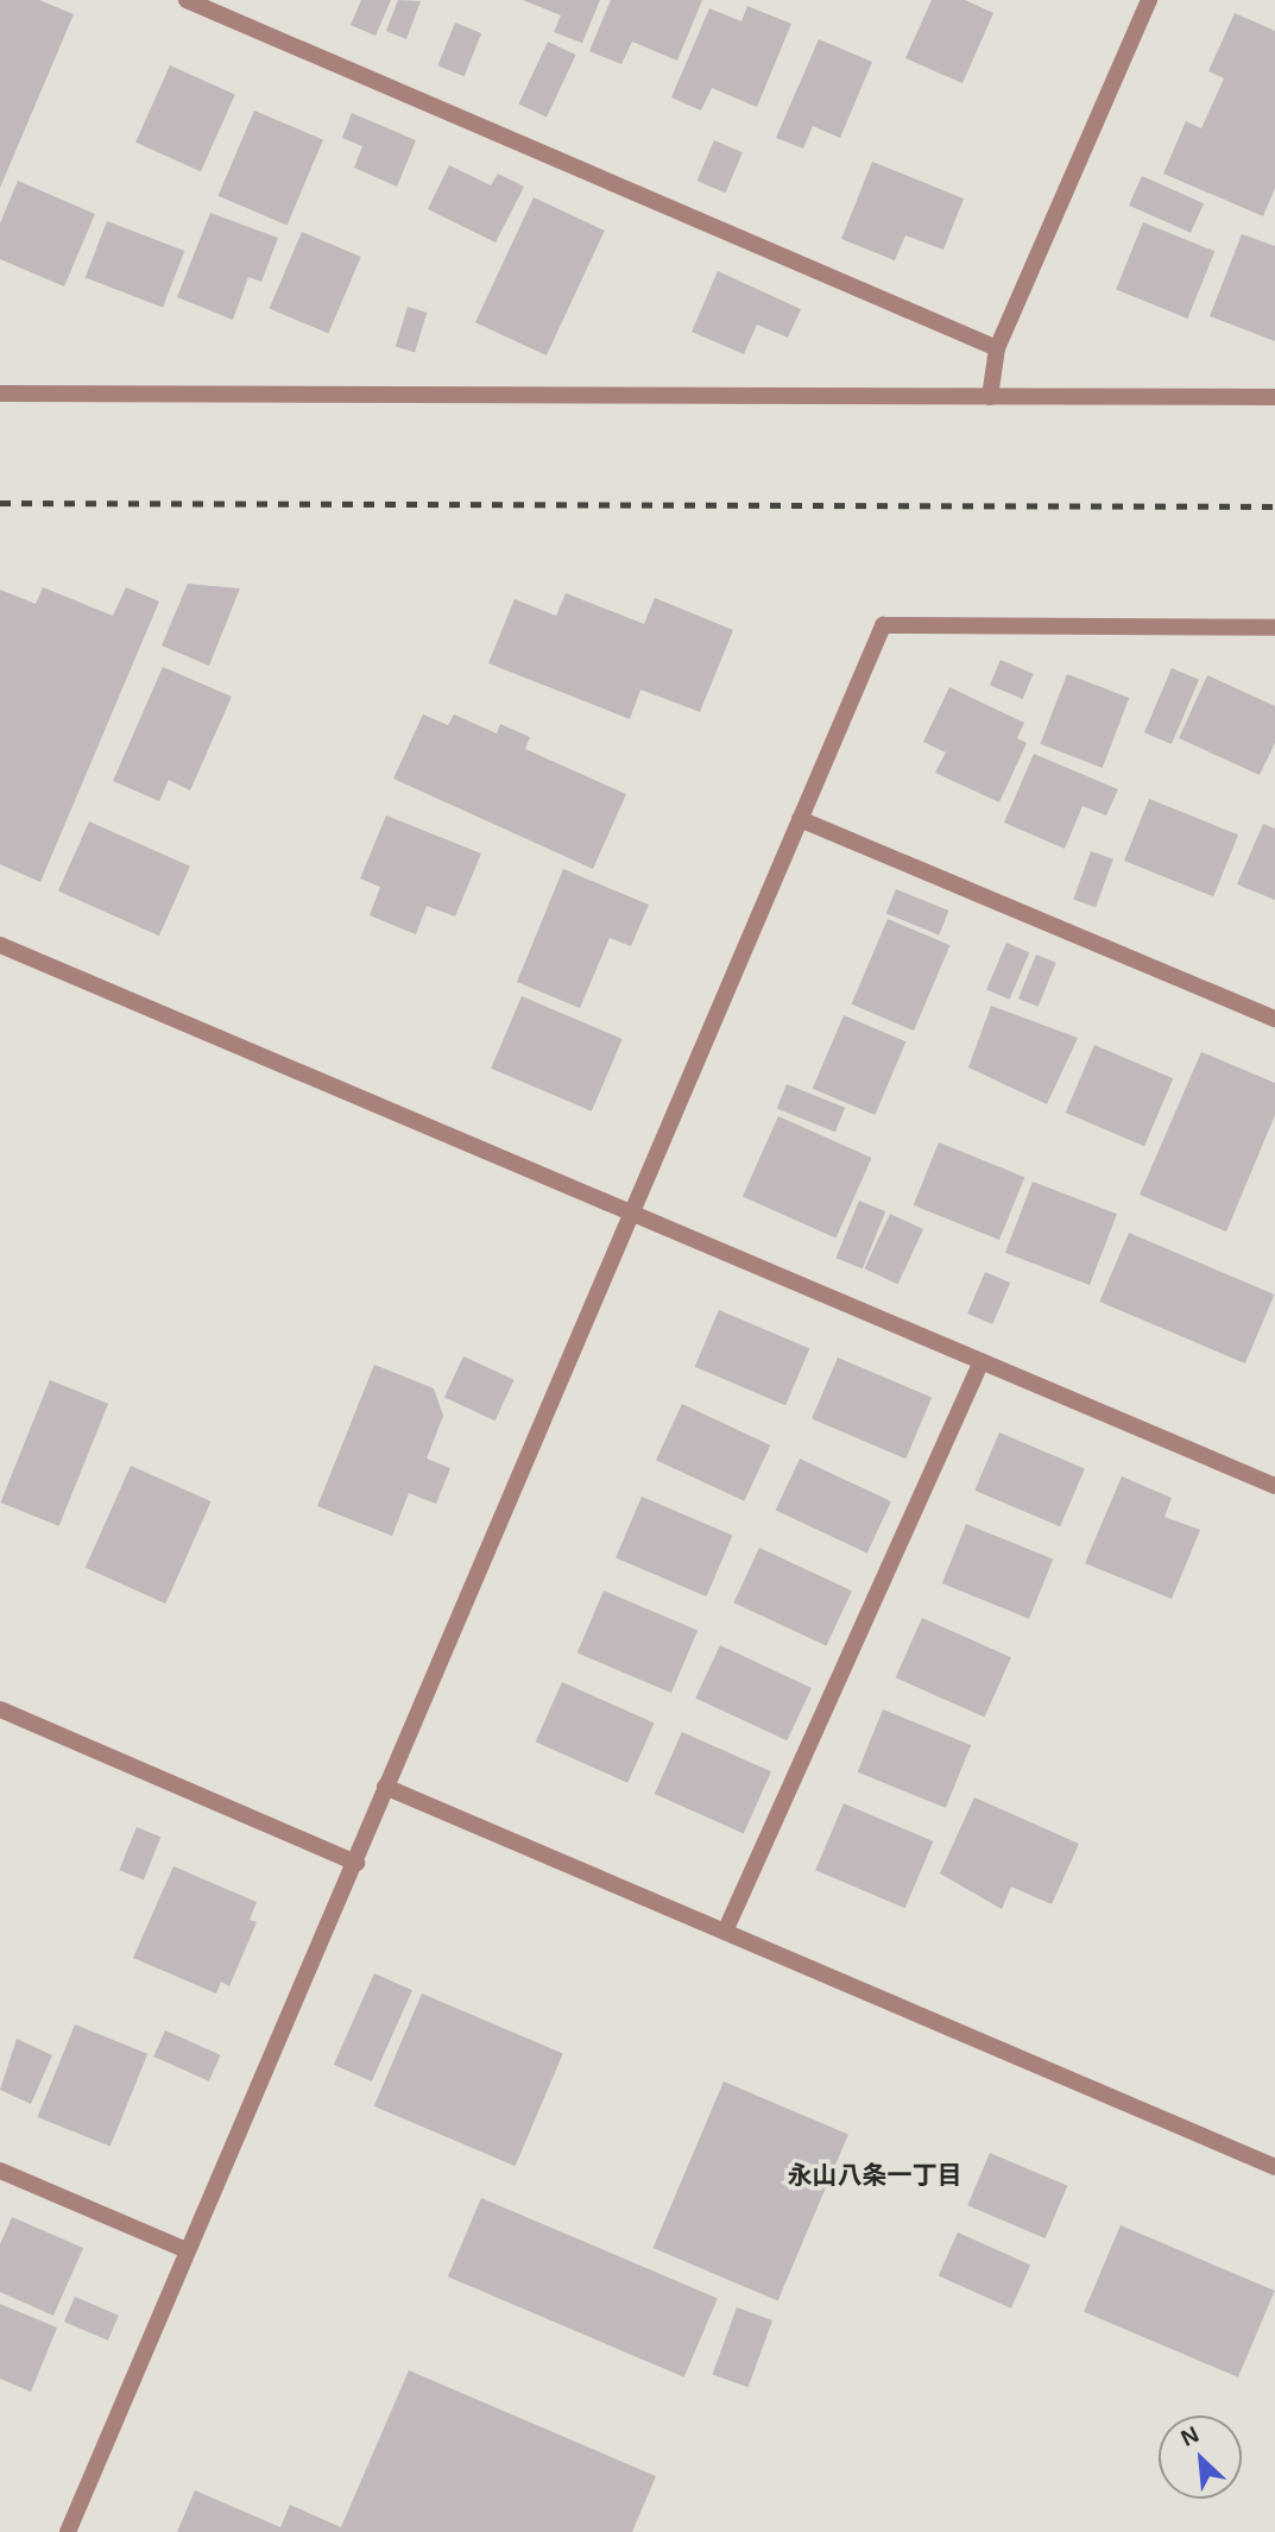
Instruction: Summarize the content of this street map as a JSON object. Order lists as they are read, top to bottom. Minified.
{"districts":["永山八条一丁目"],"north":"top left"}
